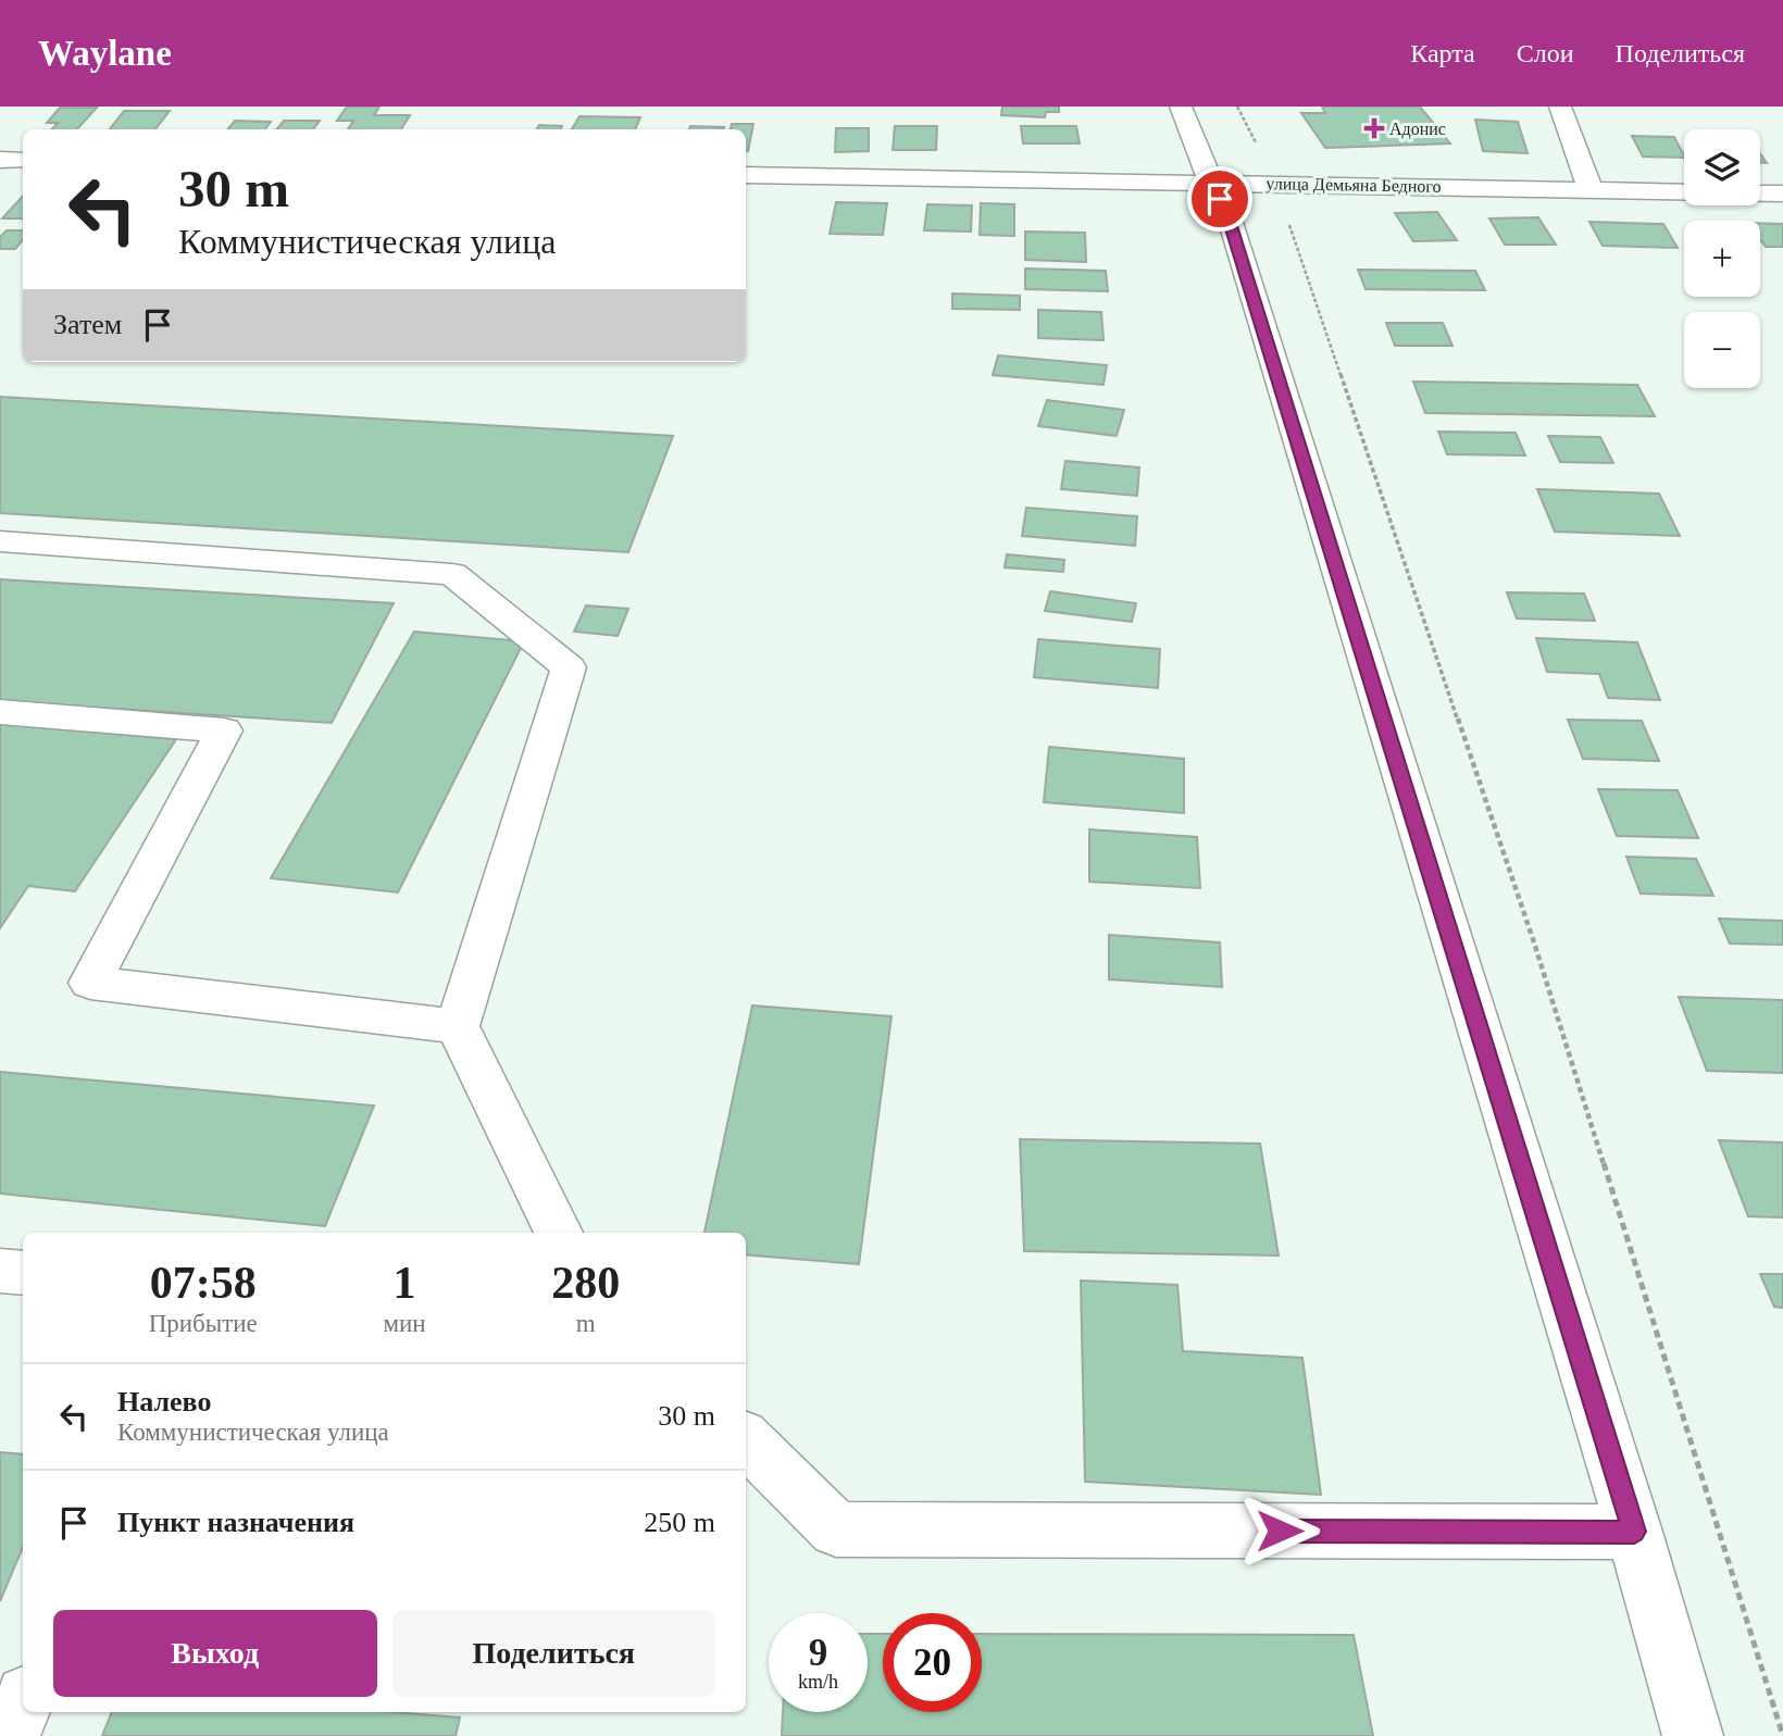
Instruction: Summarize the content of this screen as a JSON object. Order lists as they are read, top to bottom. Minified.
{"streets":{"street":["улица Демьяна Бедного"]},"places":{"health":["Адонис"]},"page":{"header":"Waylane","nav":["Карта","Слои","Поделиться"],"map_buttons":["+","−"],"turn":["30 m","Коммунистическая улица"],"then":"Затем","eta":["07:58","Прибытие","1","мин","280","m"],"list":[{"name":"Налево","note":"Коммунистическая улица","value":"30 m"},{"name":"Пункт назначения","value":"250 m"}],"buttons":["Выход","Поделиться"],"speed":"9 km/h","limit":"20"}}
